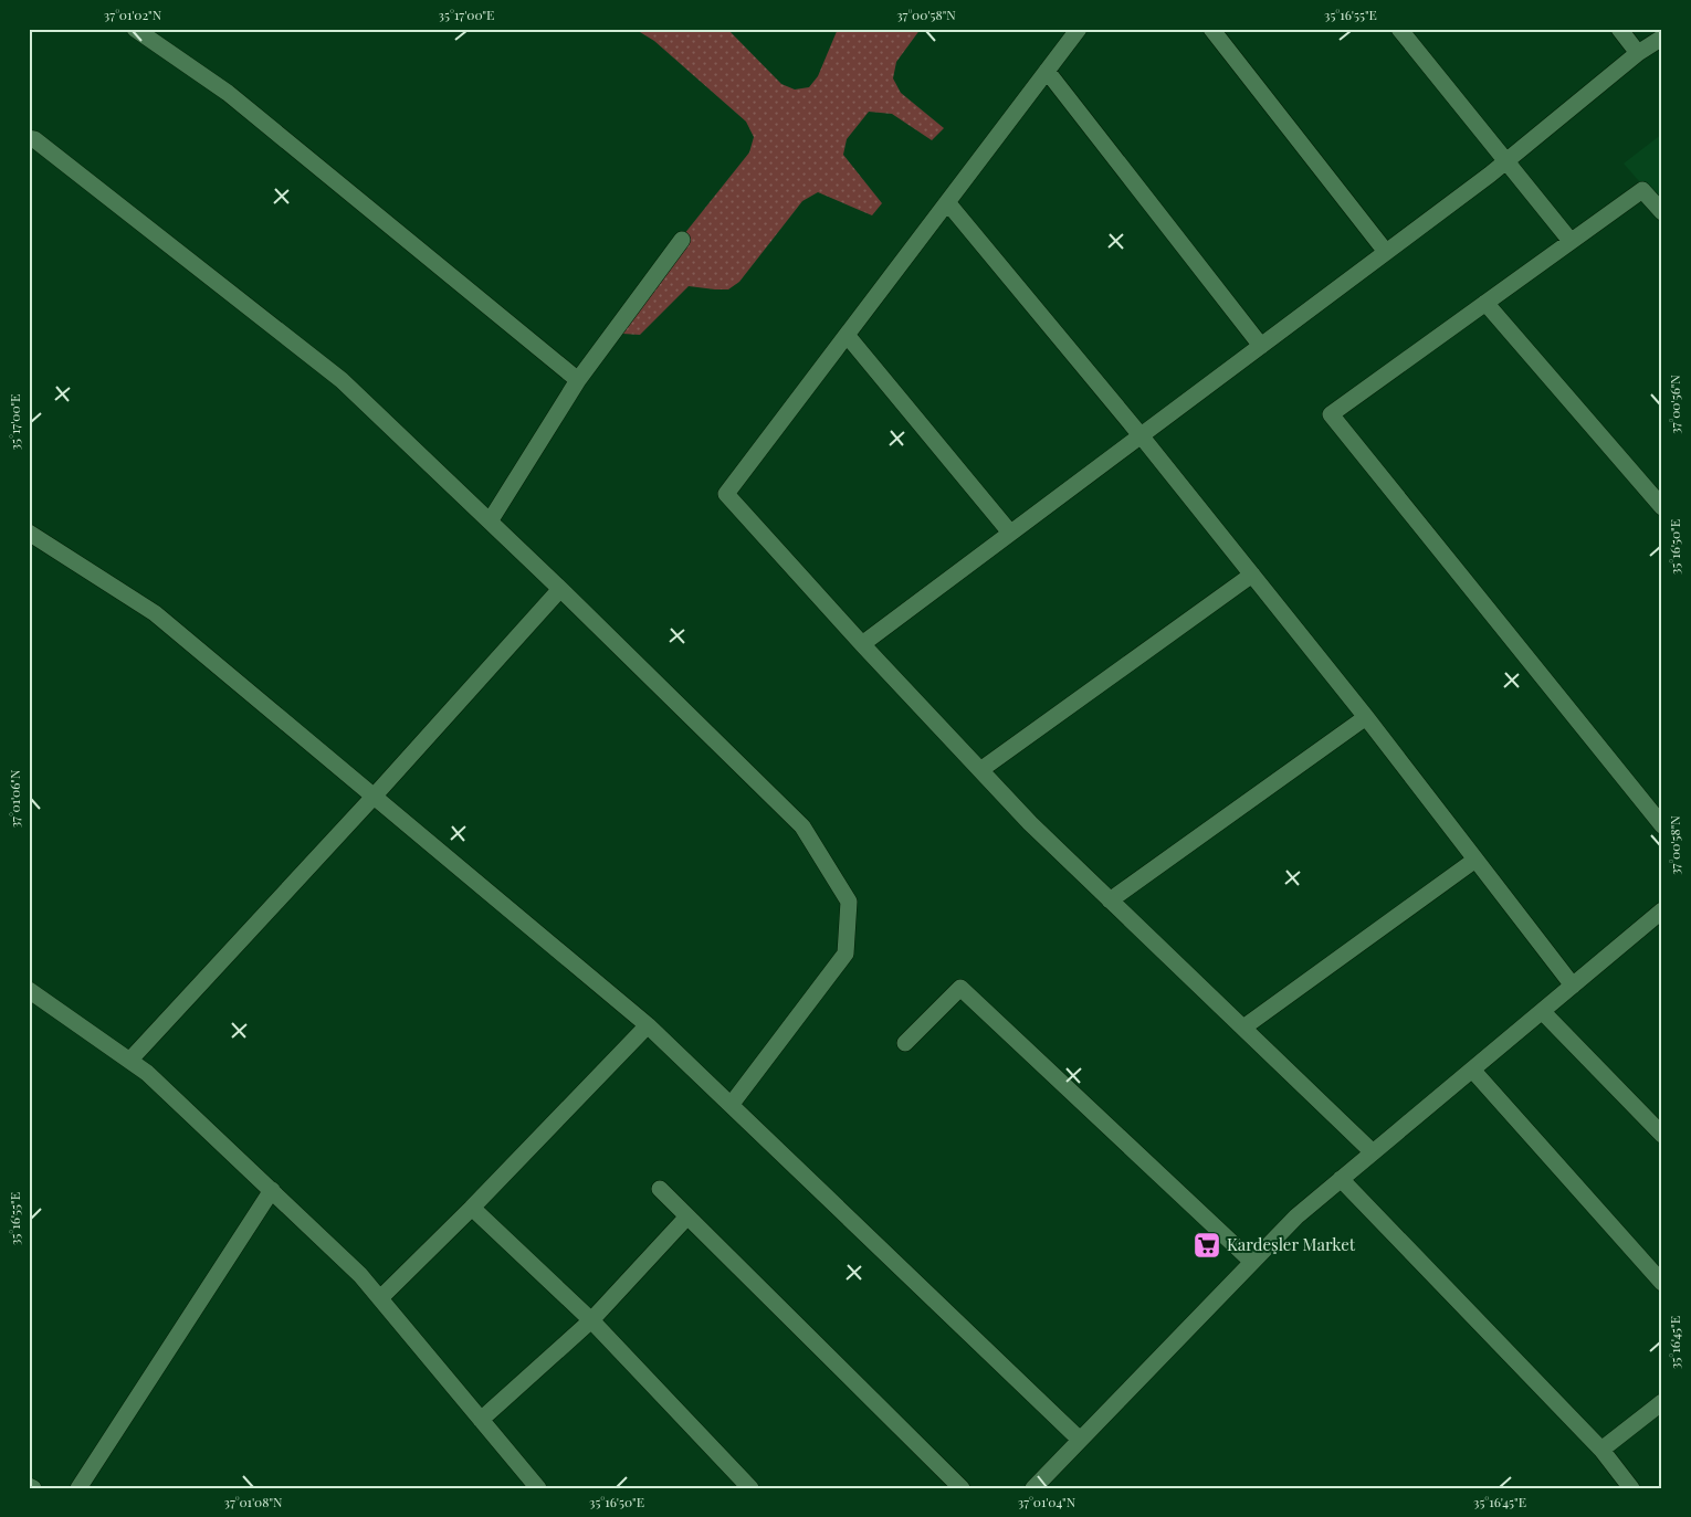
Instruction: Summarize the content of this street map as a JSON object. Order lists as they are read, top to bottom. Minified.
{"places":{"supermarket":["Kardeşler Market"]},"coordinates":["37°01'02\"N","35°17'00\"E","37°00'58\"N","35°16'55\"E","37°00'56\"N","35°16'50\"E","37°01'06\"N","35°16'45\"E","37°01'08\"N","37°01'04\"N"]}
